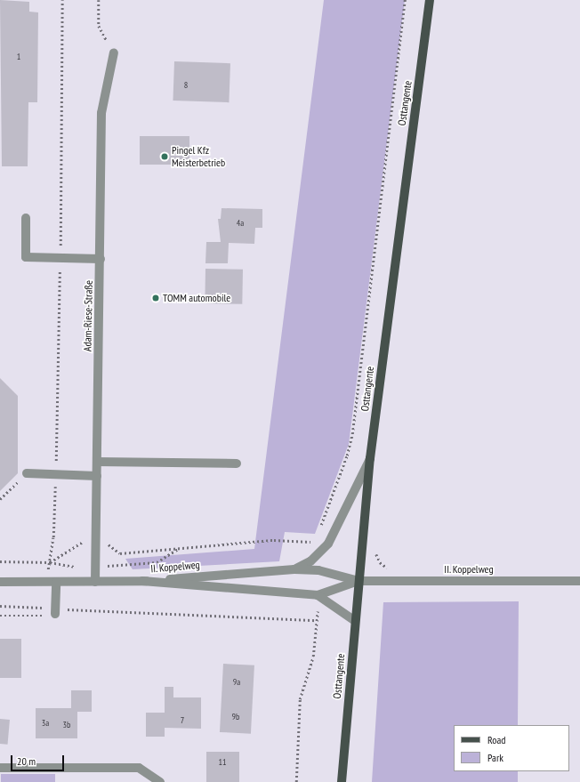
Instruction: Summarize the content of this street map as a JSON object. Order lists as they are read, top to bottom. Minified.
{"streets":{"main road":["Osttangente"],"street":["Adam-Riese-Straße","II. Koppelweg"]},"crossings":[["Osttangente","II. Koppelweg"],["Adam-Riese-Straße","II. Koppelweg"]],"places":["Pingel Kfz Meisterbetrieb","TOMM automobile"],"house_numbers":["1","8","4a","9a","9b","7","3a","3b","11"],"legend":["Road","Park"],"scale_bar":"20 m"}
